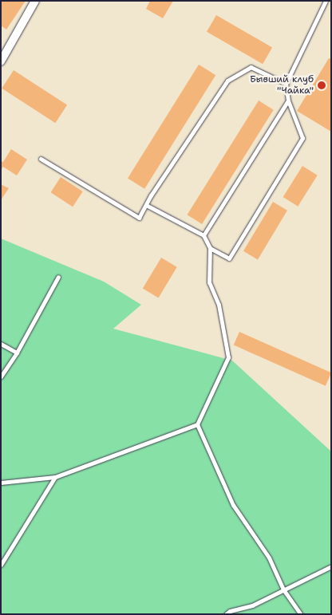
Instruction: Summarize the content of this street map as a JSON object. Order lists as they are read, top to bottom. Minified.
{"places":["Бывший клуб \"Чайка\""]}
